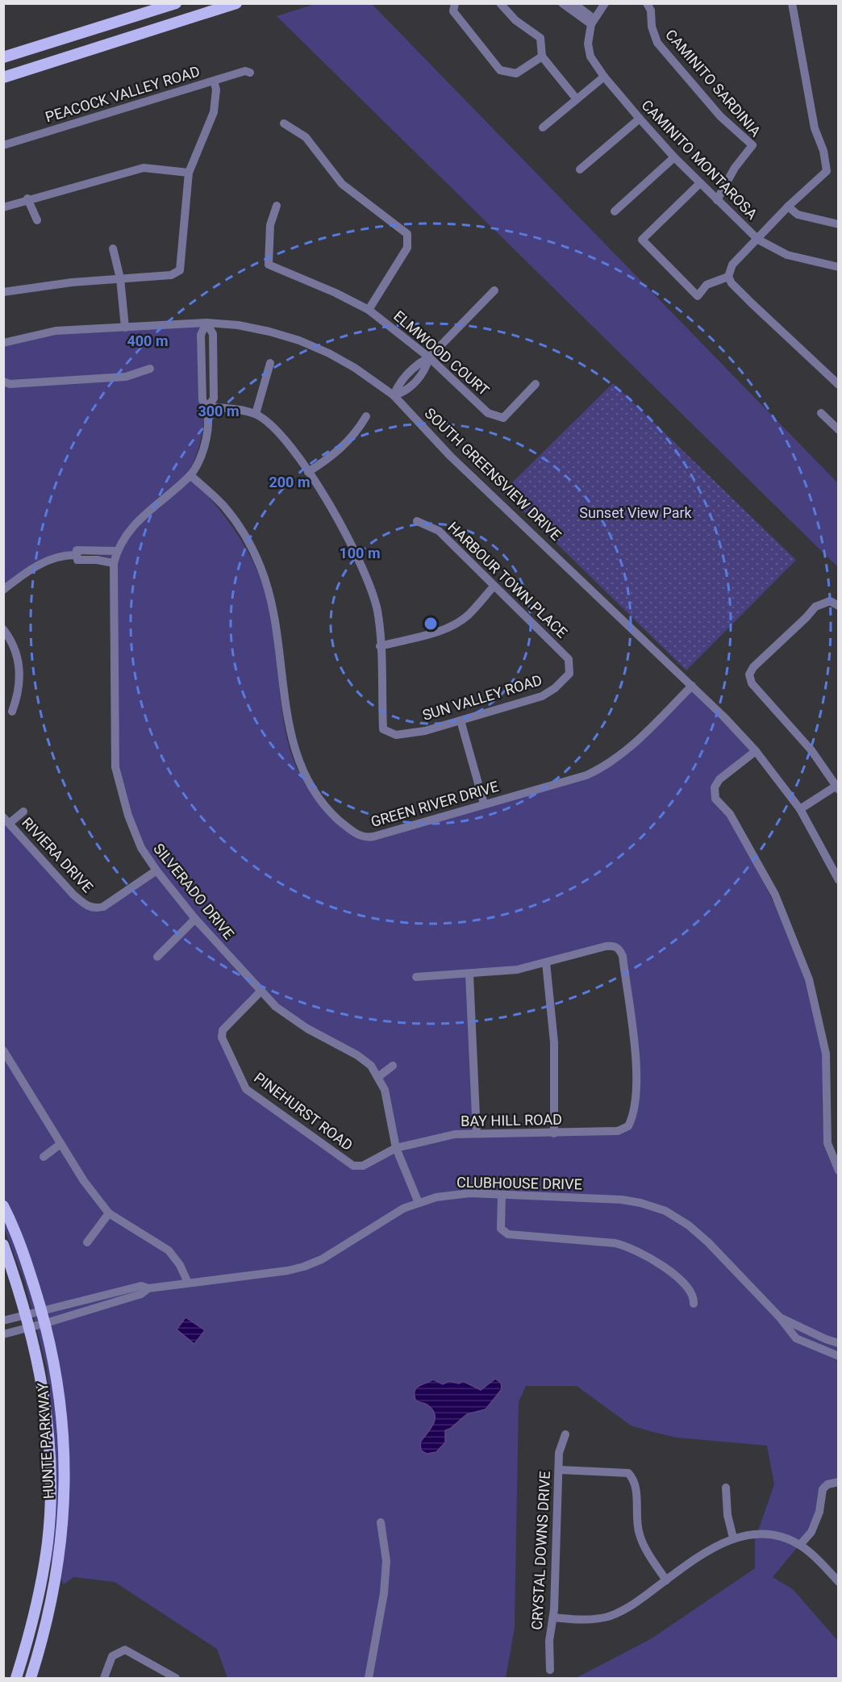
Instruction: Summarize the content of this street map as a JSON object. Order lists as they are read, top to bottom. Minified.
{"streets":{"main road":["HUNTE PARKWAY"],"street":["CAMINITO SARDINIA","PEACOCK VALLEY ROAD","CAMINITO MONTAROSA","ELMWOOD COURT","SOUTH GREENSVIEW DRIVE","HARBOUR TOWN PLACE","SUN VALLEY ROAD","GREEN RIVER DRIVE","RIVIERA DRIVE","SILVERADO DRIVE","PINEHURST ROAD","BAY HILL ROAD","CLUBHOUSE DRIVE","CRYSTAL DOWNS DRIVE"]},"crossings":[["CAMINITO SARDINIA","CAMINITO MONTAROSA"],["SOUTH GREENSVIEW DRIVE","GREEN RIVER DRIVE"],["SOUTH GREENSVIEW DRIVE","SILVERADO DRIVE"],["HARBOUR TOWN PLACE","SUN VALLEY ROAD"],["GREEN RIVER DRIVE","SILVERADO DRIVE"],["RIVIERA DRIVE","SILVERADO DRIVE"],["SILVERADO DRIVE","PINEHURST ROAD"],["SILVERADO DRIVE","BAY HILL ROAD"],["SILVERADO DRIVE","CLUBHOUSE DRIVE"],["PINEHURST ROAD","BAY HILL ROAD"],["CLUBHOUSE DRIVE","HUNTE PARKWAY"]],"parks":["Sunset View Park"],"rings":["400 m","300 m","200 m","100 m"]}
